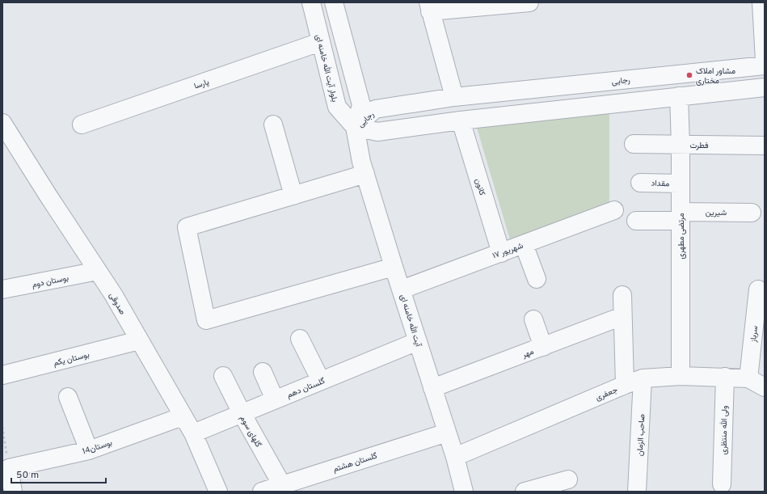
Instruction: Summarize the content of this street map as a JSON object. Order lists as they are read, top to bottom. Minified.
{"streets":{"street":["بلوار آیت الله خامنه ای","رجایی","پارسا","فطرت","مقداد","کانون","شیرین","مرتضی مطهری","۱۷ شهریور","بوستان دوم","صدوقی","آیت الله خامنه ای","سرباز","مهر","بوستان یکم","گلستان دهم","جعفری","ولی الله منتظری","گلهای سوم","صاحب الزمان","بوستان14","گلستان هشتم"]},"crossings":[["بلوار آیت الله خامنه ای","رجایی"],["بلوار آیت الله خامنه ای","پارسا"],["بلوار آیت الله خامنه ای","آیت الله خامنه ای"],["رجایی","کانون"],["رجایی","مرتضی مطهری"],["فطرت","مرتضی مطهری"],["مقداد","مرتضی مطهری"],["کانون","۱۷ شهریور"],["شیرین","مرتضی مطهری"],["مرتضی مطهری","جعفری"],["۱۷ شهریور","آیت الله خامنه ای"],["بوستان دوم","صدوقی"],["صدوقی","بوستان یکم"],["صدوقی","گلستان دهم"],["صدوقی","بوستان14"],["آیت الله خامنه ای","مهر"],["آیت الله خامنه ای","گلستان دهم"],["آیت الله خامنه ای","جعفری"],["آیت الله خامنه ای","گلستان هشتم"],["سرباز","جعفری"],["گلستان دهم","گلهای سوم"],["جعفری","ولی الله منتظری"],["جعفری","صاحب الزمان"],["گلهای سوم","گلستان هشتم"]],"places":["مشاور املاک مختاری"],"scale_bar":"50 m"}
